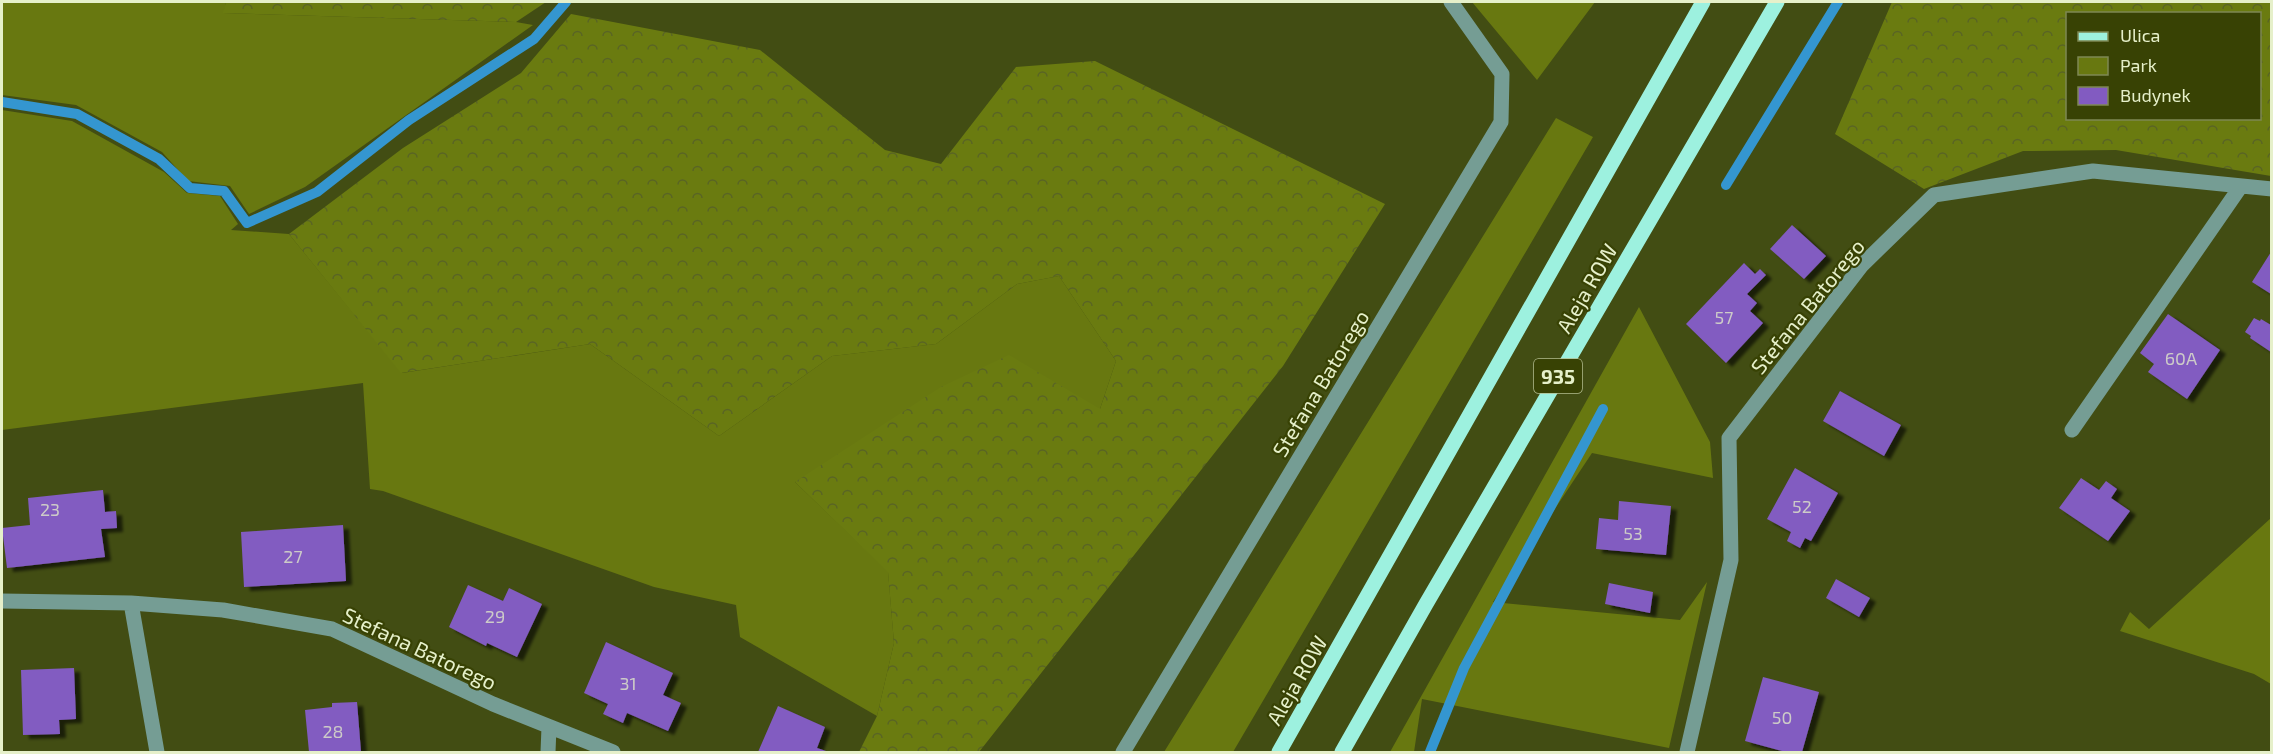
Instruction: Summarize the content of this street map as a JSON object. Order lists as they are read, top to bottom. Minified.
{"streets":{"main road":["Aleja ROW","935"],"street":["Stefana Batorego"]},"house_numbers":["57","60A","52","23","53","27","29","31","50","28"],"legend":["Ulica","Park","Budynek"]}
